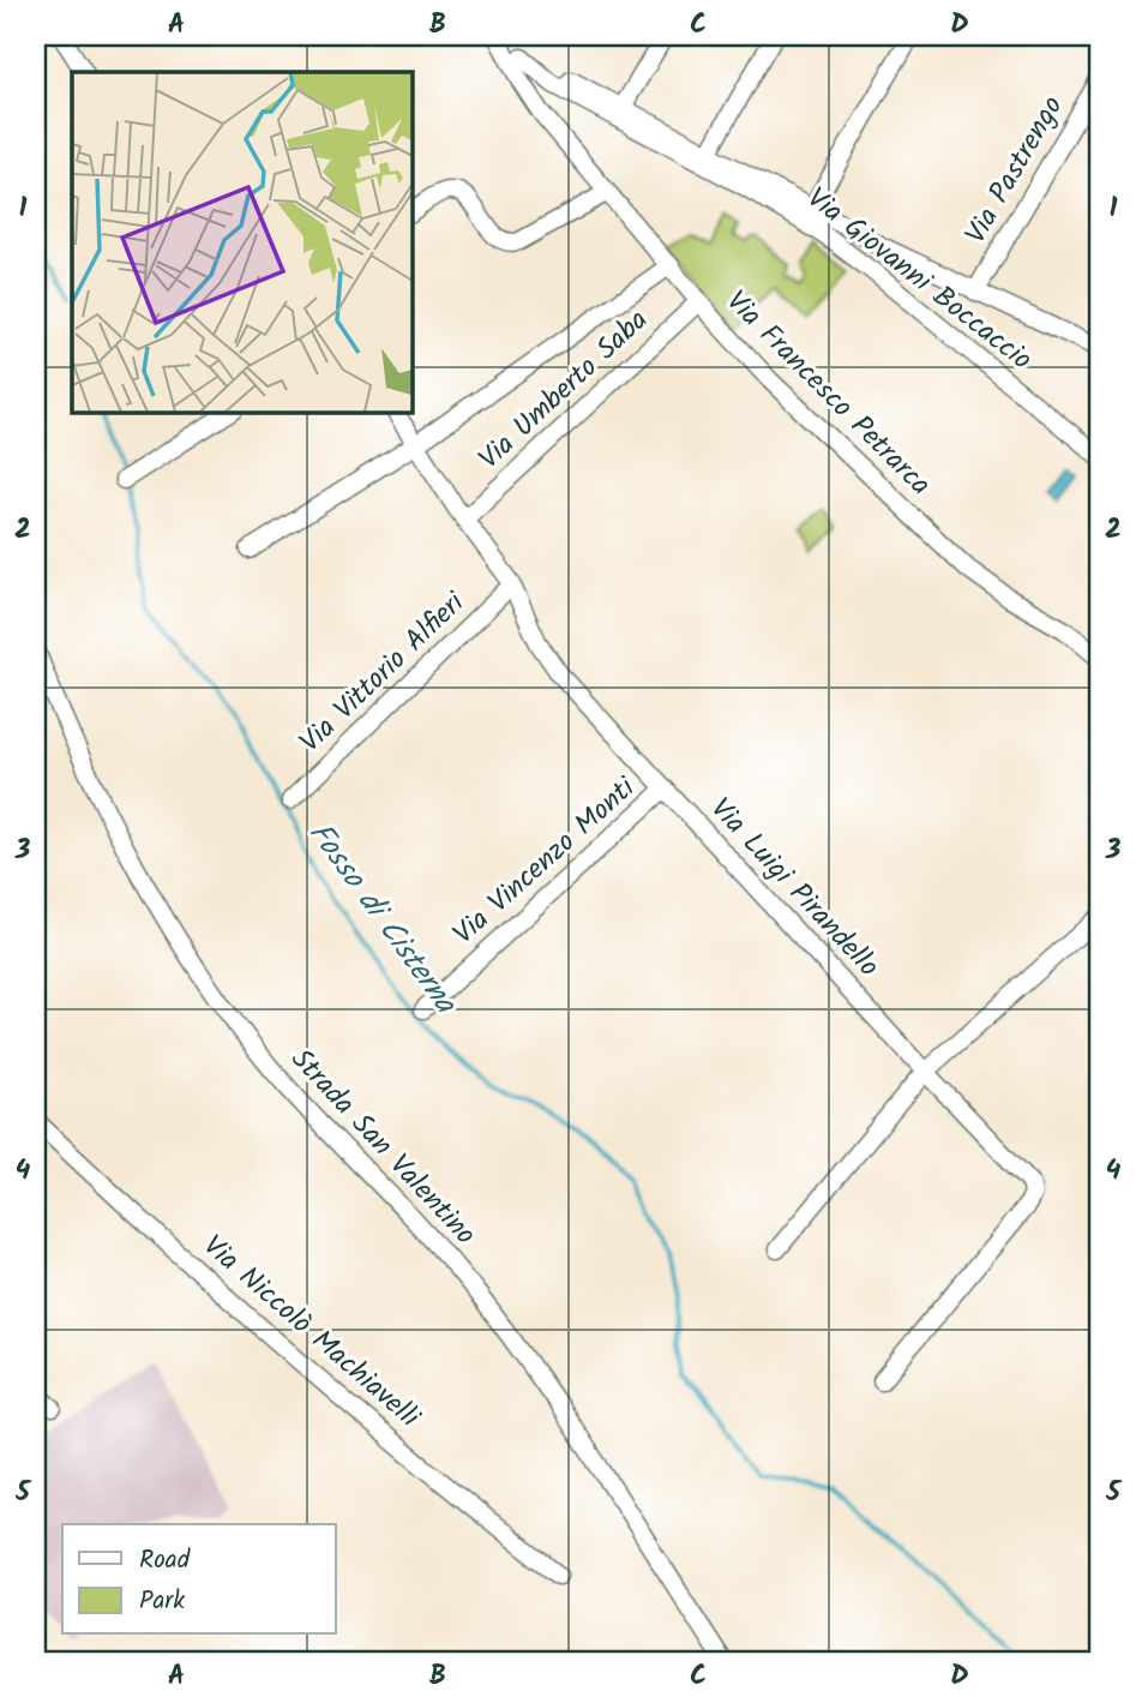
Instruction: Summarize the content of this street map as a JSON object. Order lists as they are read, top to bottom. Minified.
{"streets":{"street":["Via Pastrengo","Via Giovanni Boccaccio","Via Umberto Saba","Via Francesco Petrarca","Via Vittorio Alfieri","Via Vincenzo Monti","Via Luigi Pirandello","Strada San Valentino","Via Niccolò Machiavelli"]},"crossings":[["Via Umberto Saba","Via Francesco Petrarca"],["Via Umberto Saba","Via Luigi Pirandello"],["Via Vittorio Alfieri","Via Luigi Pirandello"],["Via Vincenzo Monti","Via Luigi Pirandello"]],"water":["Fosso di Cisterna"],"legend":["Road","Park"],"grid":{"columns":["A","B","C","D"],"rows":["1","2","3","4","5"]}}
